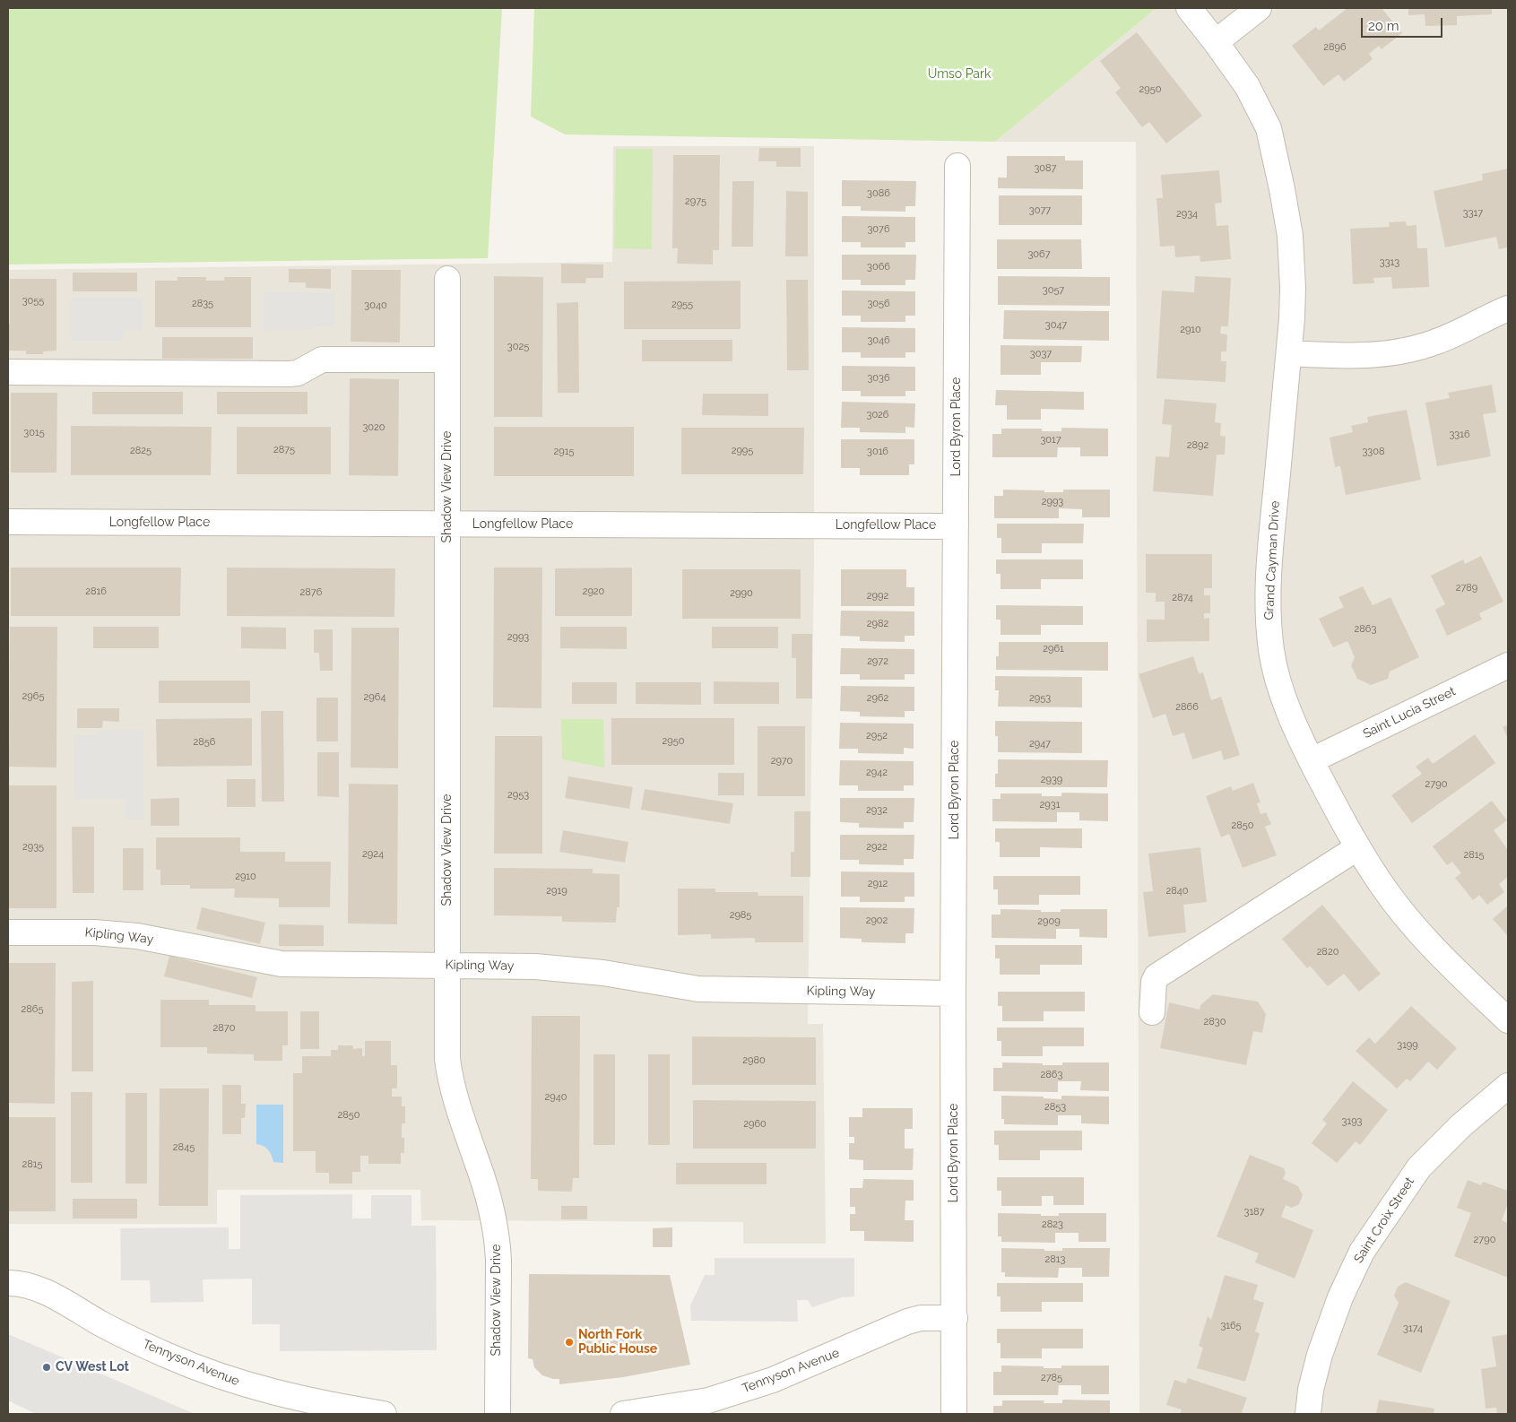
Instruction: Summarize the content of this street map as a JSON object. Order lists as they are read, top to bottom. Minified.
{"streets":{"street":["Lord Byron Place","Shadow View Drive","Longfellow Place","Grand Cayman Drive","Saint Lucia Street","Kipling Way","Saint Croix Street","Tennyson Avenue"]},"crossings":[["Lord Byron Place","Longfellow Place"],["Lord Byron Place","Kipling Way"],["Lord Byron Place","Tennyson Avenue"],["Shadow View Drive","Longfellow Place"],["Shadow View Drive","Kipling Way"],["Grand Cayman Drive","Saint Lucia Street"]],"parks":["Umso Park"],"places":["North Fork Public House","CV West Lot"],"house_numbers":["2896","2950","3087","3086","2975","3077","3317","2934","3076","3067","3313","3066","3057","3055","2835","3056","2955","3040","3047","2910","3046","3025","3037","3036","3026","3020","3015","3316","3017","2892","2875","2825","2995","2915","3016","3308","2993","2789","2816","2920","2876","2990","2992","2874","2982","2863","2993","2961","2972","2965","2964","2962","2953","2866","2952","2950","2856","2947","2970","2942","2939","2790","2953","2931","2932","2850","2935","2922","2924","2815","2910","2912","2919","2840","2985","2902","2909","2820","2865","2830","2870","3199","2980","2863","2940","2853","2850","3193","2960","2845","2815","3187","2823","2790","2813","3165","3174","2785"],"scale_bar":"20 m"}
